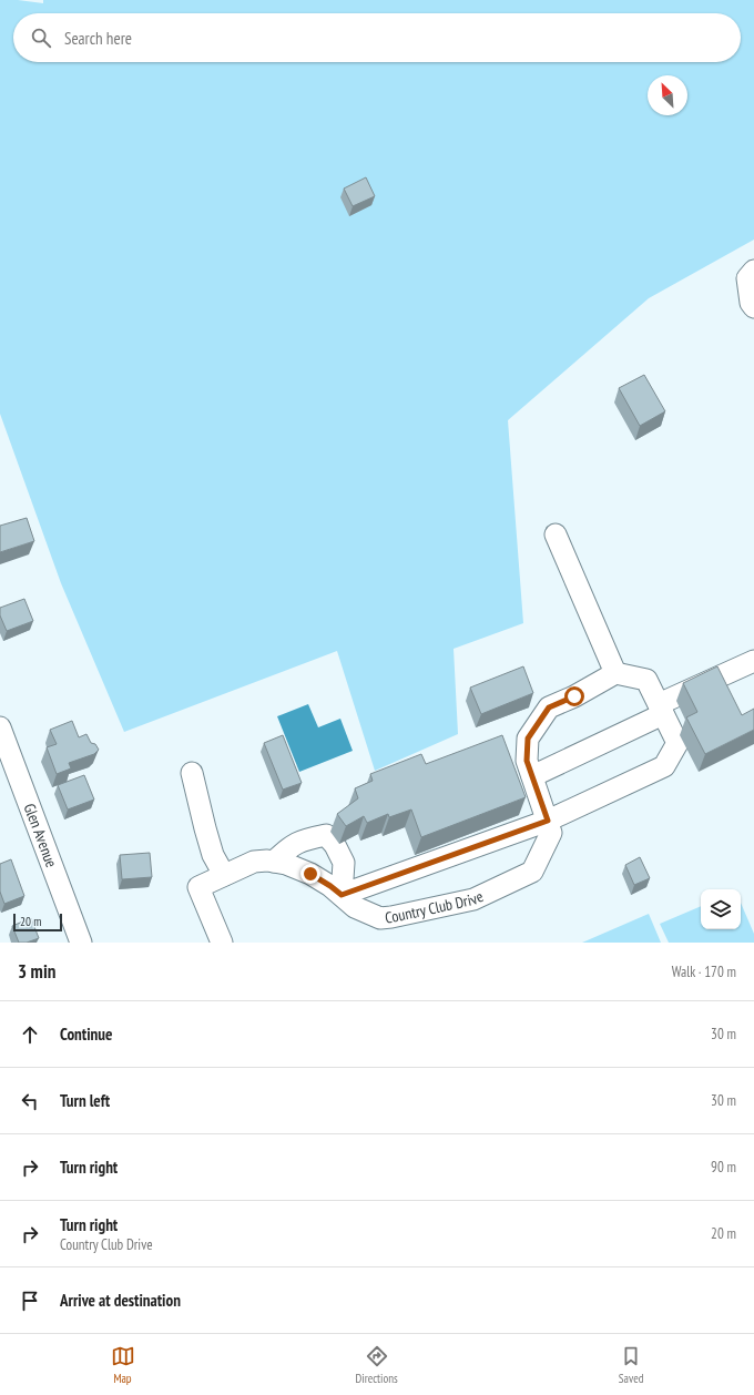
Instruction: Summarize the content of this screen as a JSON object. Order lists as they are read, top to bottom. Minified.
{"streets":{"street":["Glen Avenue","Country Club Drive"]},"scale_bar":"20 m","north":"top left","page":{"search":"Search here","scale":"20 m","heading":["3 min","Walk · 170 m"],"list":[["Continue","30 m"],["Turn left","30 m"],["Turn right","90 m"],["Turn right","Country Club Drive","20 m"],"Arrive at destination"],"nav":["Map","Directions","Saved"]}}
